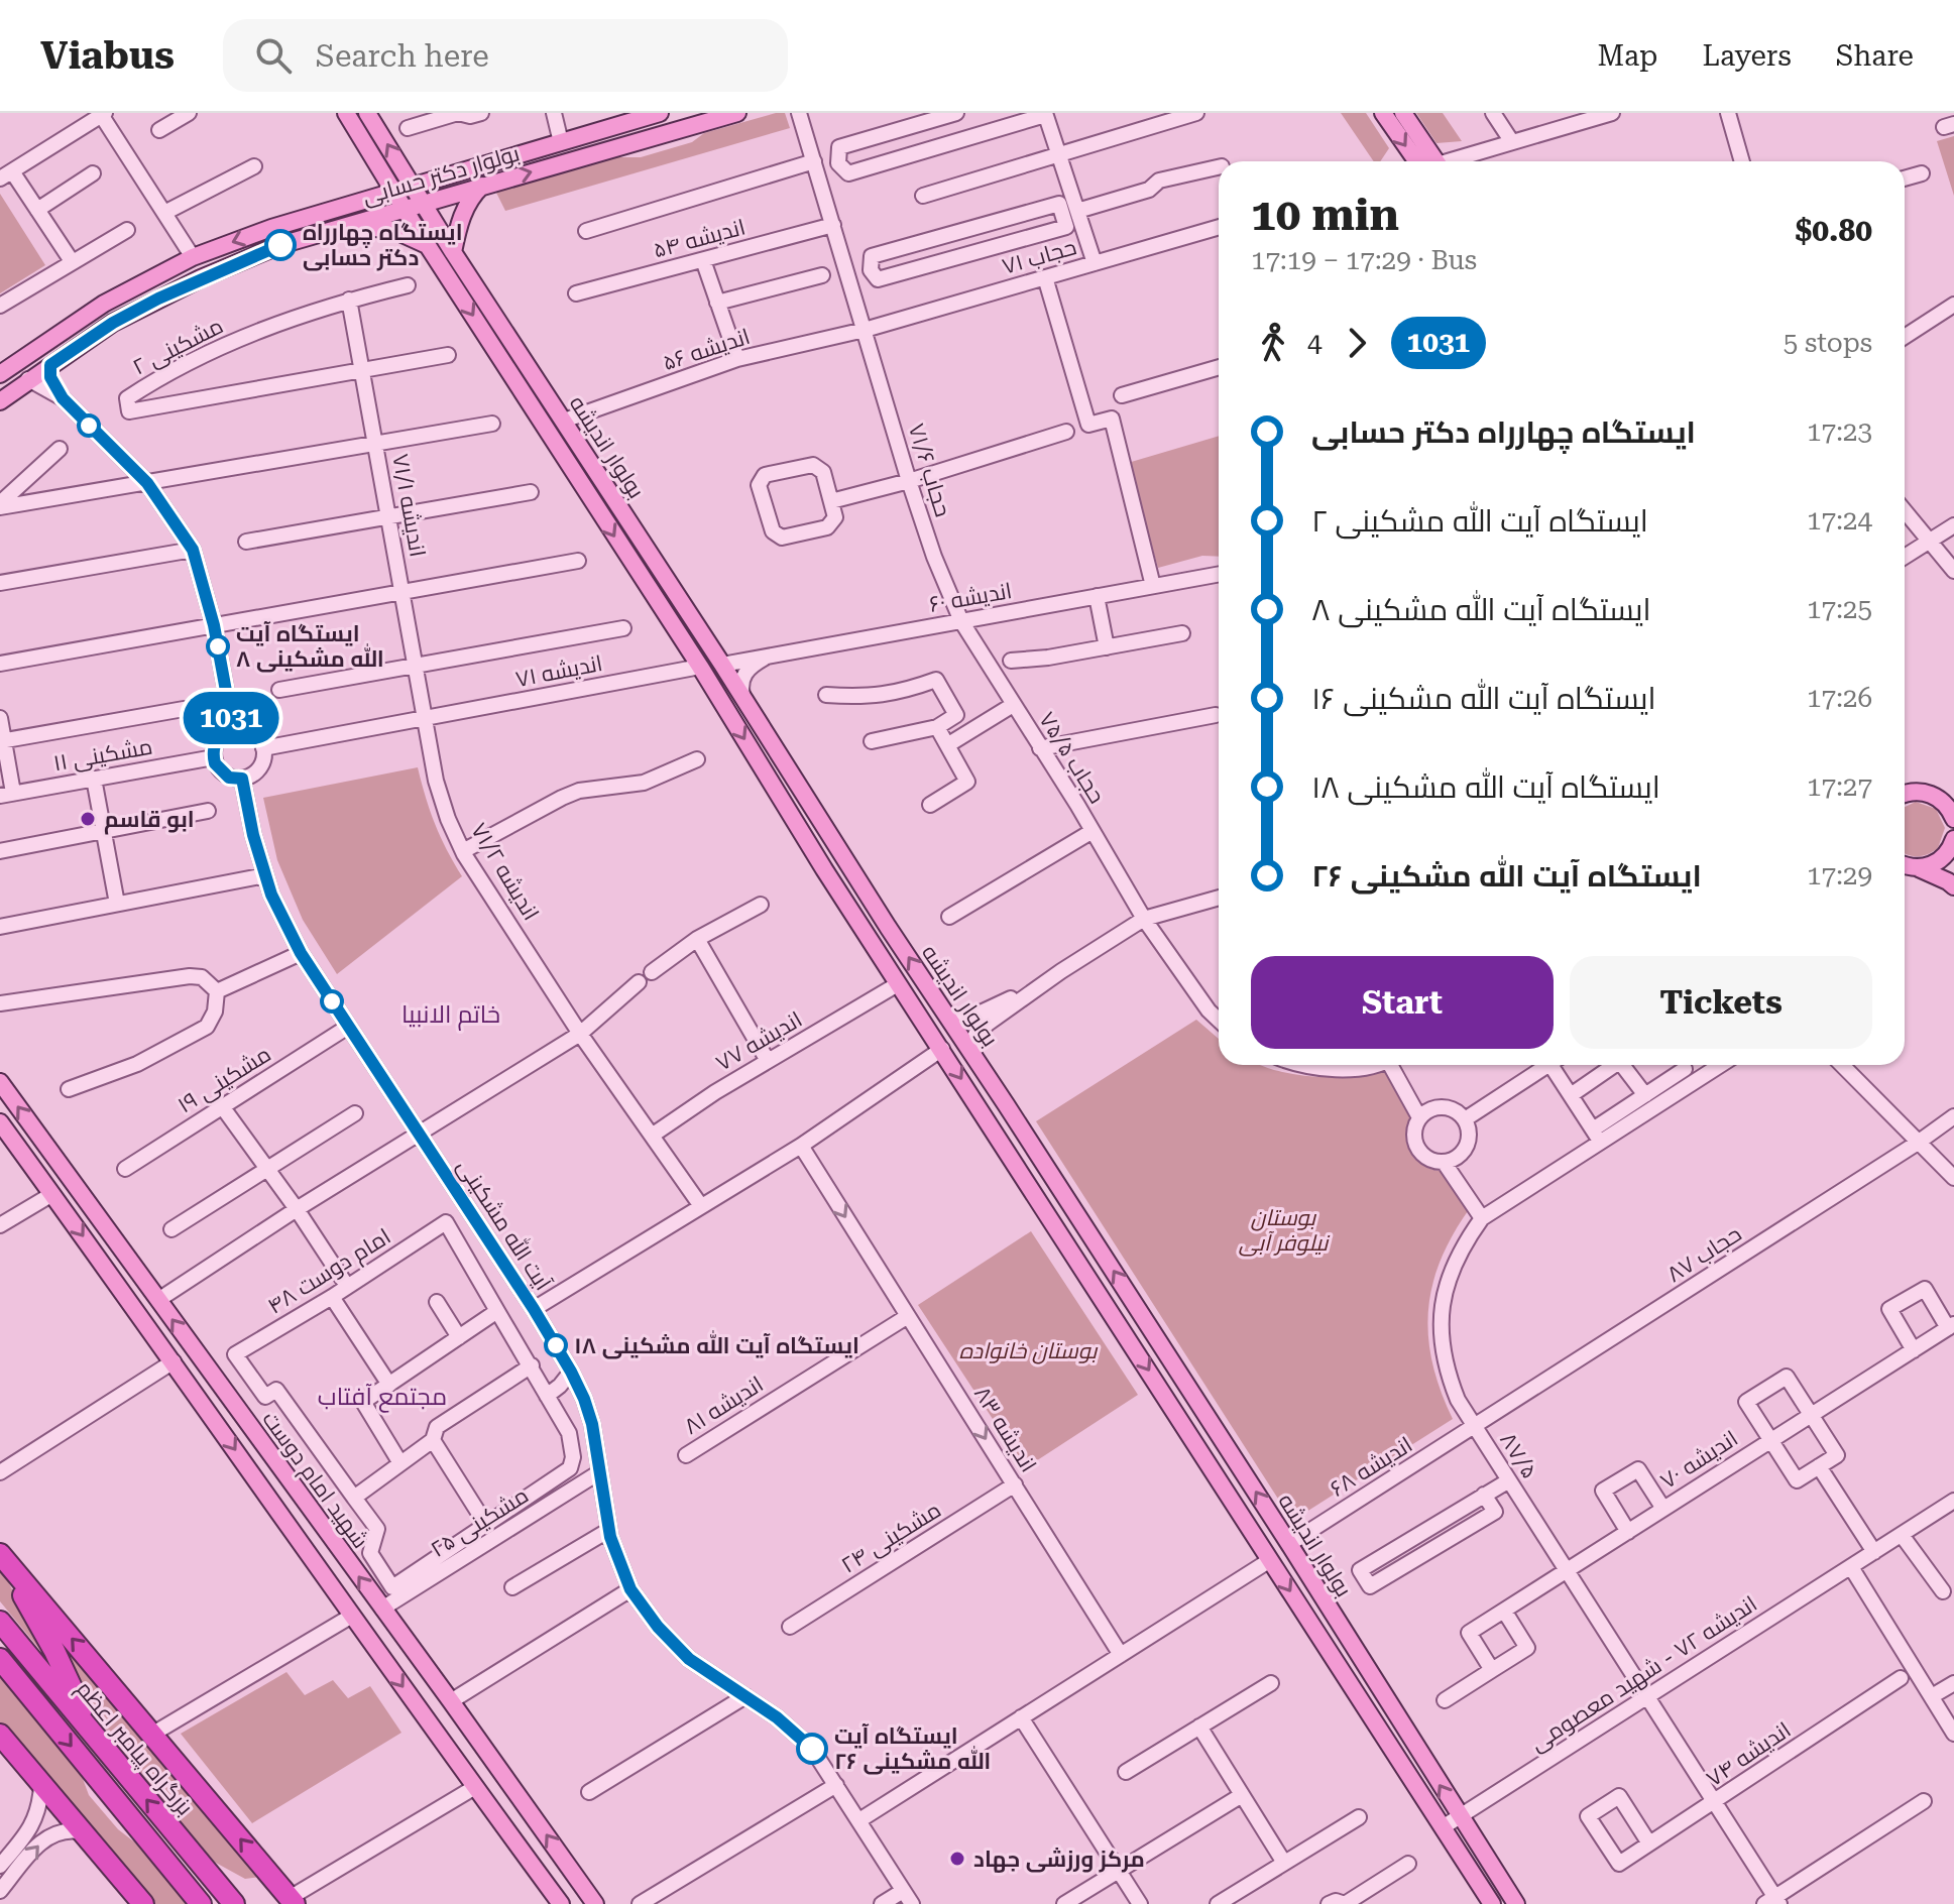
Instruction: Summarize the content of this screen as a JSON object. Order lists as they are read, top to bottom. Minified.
{"streets":{"highway":["بزرگراه پیامبر اعظم"],"main road":["بولوار دکتر حسابی","بولوار اندیشه","شهید امام دوست"],"street":["اندیشه ۵۴","حجاب ۷۱","مشکینی ۲","اندیشه ۵۶","حجاب ۷۱/۶","اندیشه ۷۱/۱","اندیشه ۶۰","اندیشه ۷۱","مشکینی ۱۱","حجاب ۷۵/۵","اندیشه ۷۱/۲","اندیشه ۷۷","مشکینی ۱۹","آیت الله مشکینی","حجاب ۸۷","امام دوست ۴۸","اندیشه ۸۱","اندیشه ۸۳","۸۷/۵","اندیشه ۷۰","اندیشه ۶۸","مشکینی ۲۵","مشکینی ۲۴","اندیشه ۷۲ - شهید معصومی","اندیشه ۷۴"]},"crossings":[["بولوار دکتر حسابی","بولوار اندیشه"],["اندیشه ۵۴","حجاب ۷۱/۶"],["حجاب ۷۱","اندیشه ۵۶"],["حجاب ۷۱","حجاب ۷۱/۶"],["مشکینی ۲","اندیشه ۷۱/۱"],["اندیشه ۵۶","بولوار اندیشه"],["اندیشه ۵۶","حجاب ۷۱/۶"],["بولوار اندیشه","اندیشه ۶۰"],["بولوار اندیشه","اندیشه ۷۱"],["بولوار اندیشه","اندیشه ۶۸"],["بولوار اندیشه","اندیشه ۷۲ - شهید معصومی"],["حجاب ۷۱/۶","اندیشه ۶۰"],["حجاب ۷۱/۶","حجاب ۷۵/۵"],["اندیشه ۷۱/۱","اندیشه ۷۱"],["اندیشه ۷۱/۱","اندیشه ۷۱/۲"],["اندیشه ۶۰","حجاب ۷۵/۵"],["اندیشه ۷۱","مشکینی ۱۱"],["اندیشه ۷۱","اندیشه ۷۱/۲"],["اندیشه ۷۱","آیت الله مشکینی"],["مشکینی ۱۱","آیت الله مشکینی"],["اندیشه ۷۱/۲","اندیشه ۷۷"],["مشکینی ۱۹","آیت الله مشکینی"],["آیت الله مشکینی","مشکینی ۲۵"],["حجاب ۸۷","۸۷/۵"],["حجاب ۸۷","اندیشه ۶۸"],["اندیشه ۸۱","اندیشه ۸۳"],["اندیشه ۸۳","مشکینی ۲۴"],["۸۷/۵","اندیشه ۷۰"],["۸۷/۵","اندیشه ۶۸"],["۸۷/۵","اندیشه ۷۲ - شهید معصومی"],["۸۷/۵","اندیشه ۷۴"],["شهید امام دوست","مشکینی ۲۵"]],"one_way":["اندیشه ۸۳"],"districts":["خاتم الانبیا","مجتمع آفتاب"],"parks":["بوستان نیلوفر آبی","بوستان خانواده"],"places":["ایستگاه چهارراه دکتر حسابی","ایستگاه آیت الله مشکینی ۸","ابو قاسم","ایستگاه آیت الله مشکینی ۱۸","ایستگاه آیت الله مشکینی ۲۶","مرکز ورزشی جهاد"],"lines":["bus line 1031"],"page":{"header":"Viabus","search":"Search here","nav":["Map","Layers","Share"],"on_map":"1031","heading":["10 min","17:19 – 17:29 · Bus","$0.80"],"legs":["4","1031","5 stops"],"list":[{"name":"ایستگاه چهارراه دکتر حسابی","value":"17:23"},{"name":"ایستگاه آیت الله مشکینی ۲","value":"17:24"},{"name":"ایستگاه آیت الله مشکینی ۸","value":"17:25"},{"name":"ایستگاه آیت الله مشکینی ۱۶","value":"17:26"},{"name":"ایستگاه آیت الله مشکینی ۱۸","value":"17:27"},{"name":"ایستگاه آیت الله مشکینی ۲۶","value":"17:29"}],"buttons":["Start","Tickets"]}}
